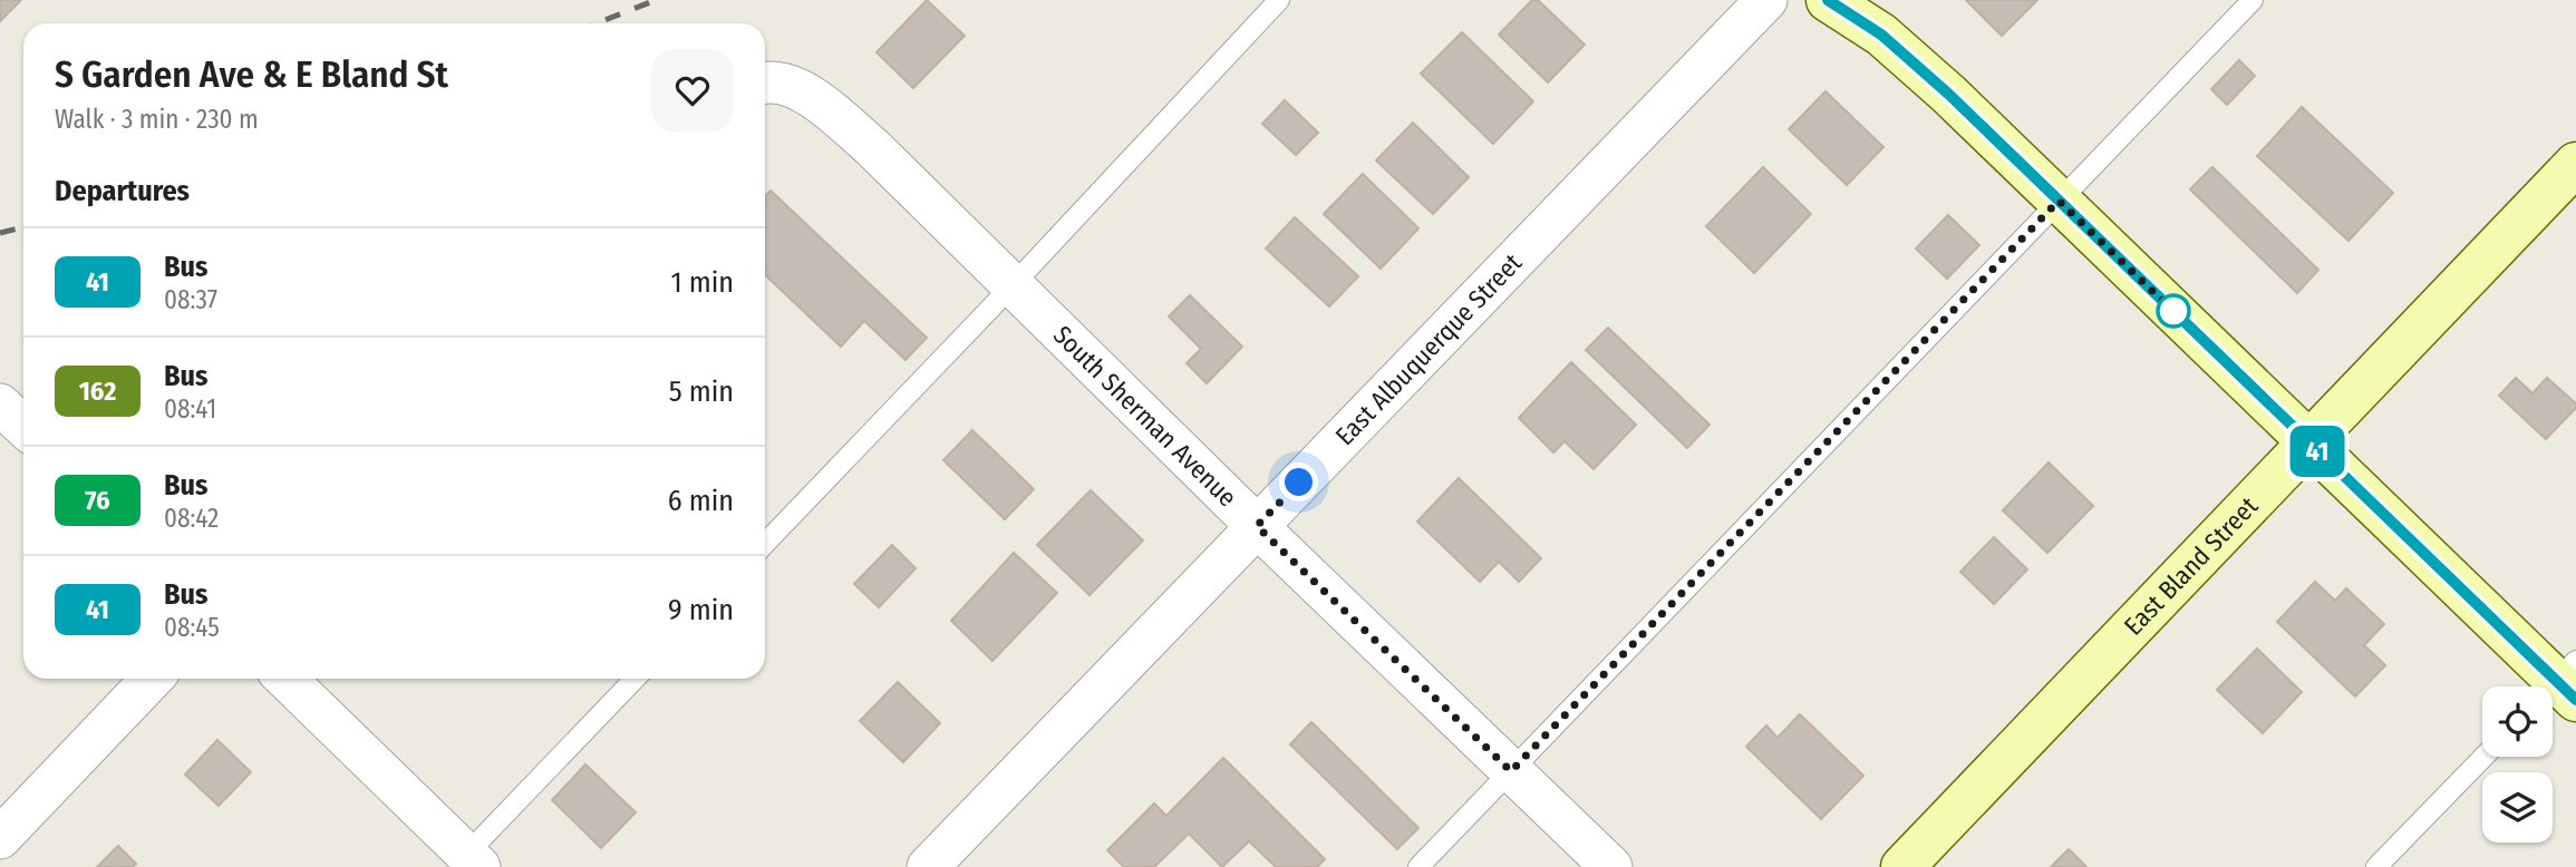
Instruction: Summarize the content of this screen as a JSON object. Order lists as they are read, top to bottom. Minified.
{"streets":{"street":["East Albuquerque Street","South Sherman Avenue","East Bland Street"]},"crossings":[["East Albuquerque Street","South Sherman Avenue"]],"lines":["bus line 41"],"page":{"on_map":"41","heading":[["S Garden Ave & E Bland St","Walk · 3 min · 230 m"],"Departures"],"list":[{"mark":"41","name":"Bus","note":"08:37","value":"1 min"},{"mark":"162","name":"Bus","note":"08:41","value":"5 min"},{"mark":"76","name":"Bus","note":"08:42","value":"6 min"},{"mark":"41","name":"Bus","note":"08:45","value":"9 min"}]}}
